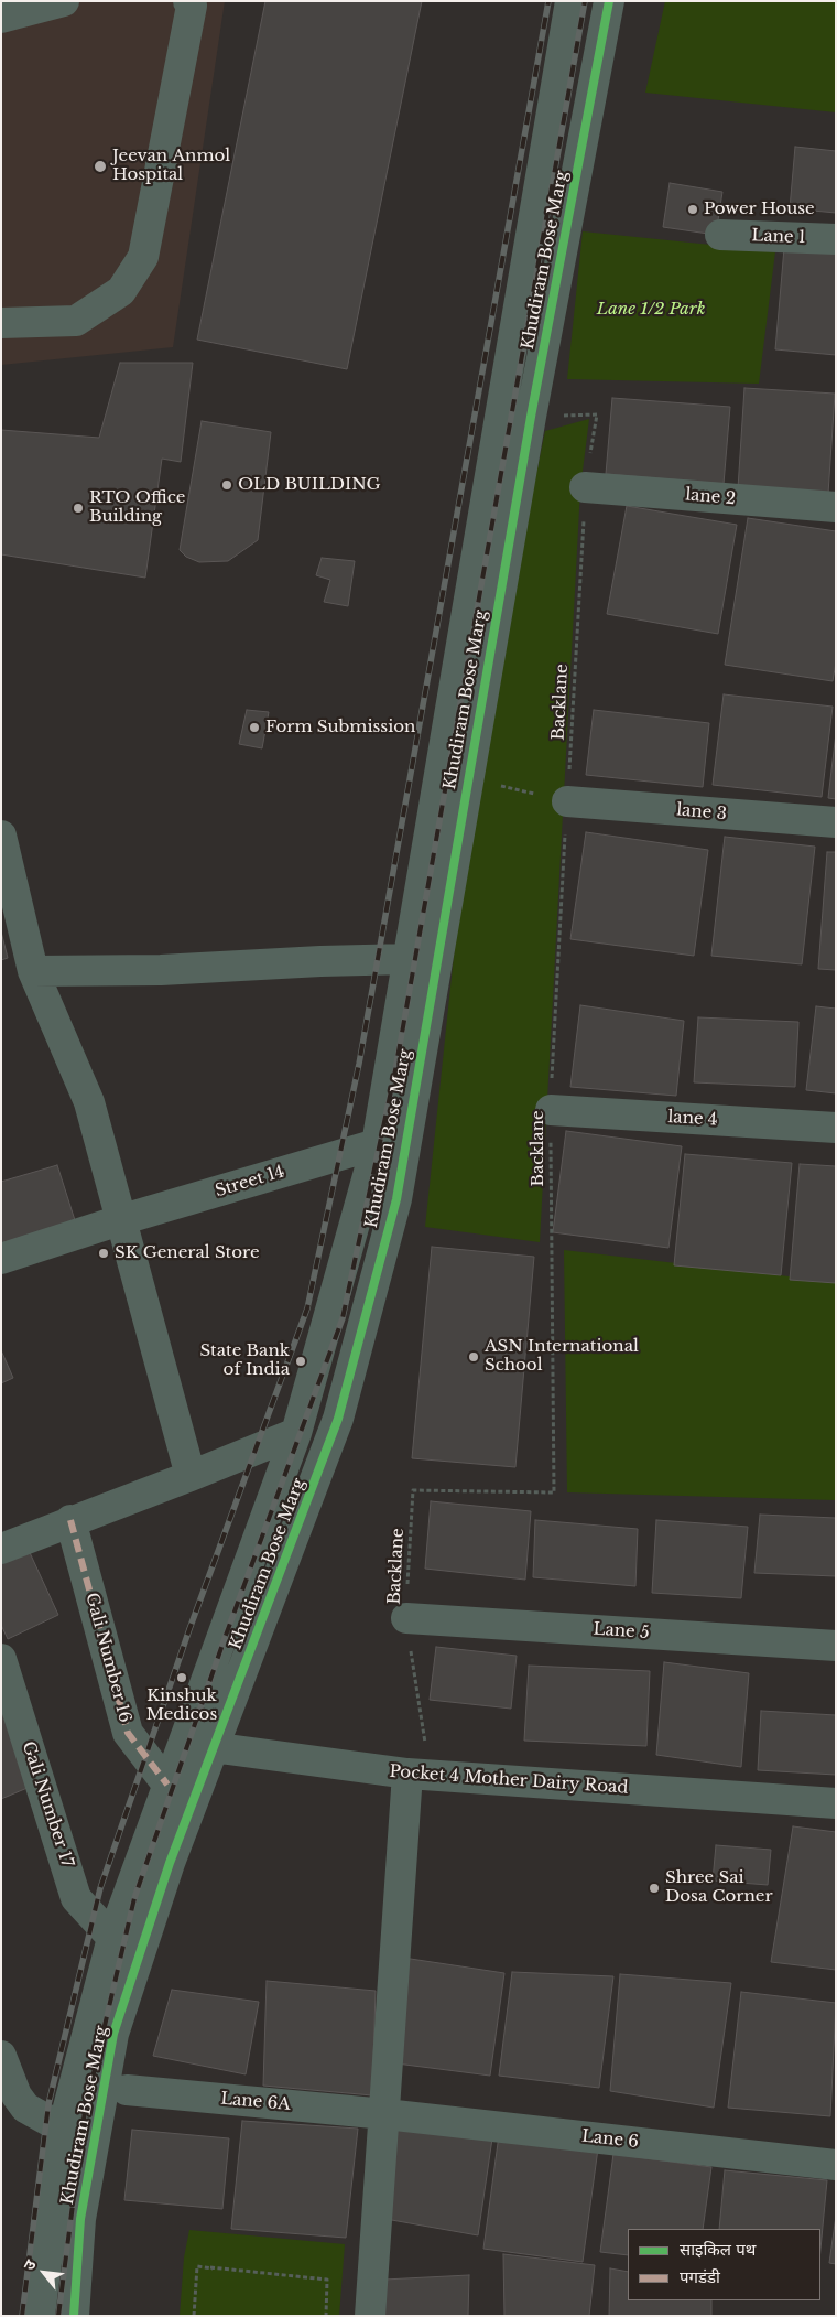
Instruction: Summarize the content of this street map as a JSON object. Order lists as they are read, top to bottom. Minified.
{"streets":{"street":["Lane 1","Khudiram Bose Marg","lane 2","lane 3","lane 4","Street 14","Lane 5","Gali Number 16","Pocket 4 Mother Dairy Road","Gali Number 17","Lane 6A","Lane 6"],"path":["Backlane"]},"crossings":[["Khudiram Bose Marg","Street 14"],["Khudiram Bose Marg","Gali Number 16"],["Khudiram Bose Marg","Pocket 4 Mother Dairy Road"],["Khudiram Bose Marg","Gali Number 17"],["lane 2","Backlane"],["Backlane","lane 3"],["Backlane","lane 4"],["Backlane","Lane 5"],["Backlane","Pocket 4 Mother Dairy Road"],["Lane 6A","Lane 6"]],"parks":["Lane 1/2 Park"],"places":["Jeevan Anmol Hospital","Power House","OLD BUILDING","RTO Office Building","Form Submission","SK General Store","ASN International School","State Bank of India","Kinshuk Medicos","Shree Sai Dosa Corner"],"legend":["साइकिल पथ","पगडंडी"],"north":"top left"}
